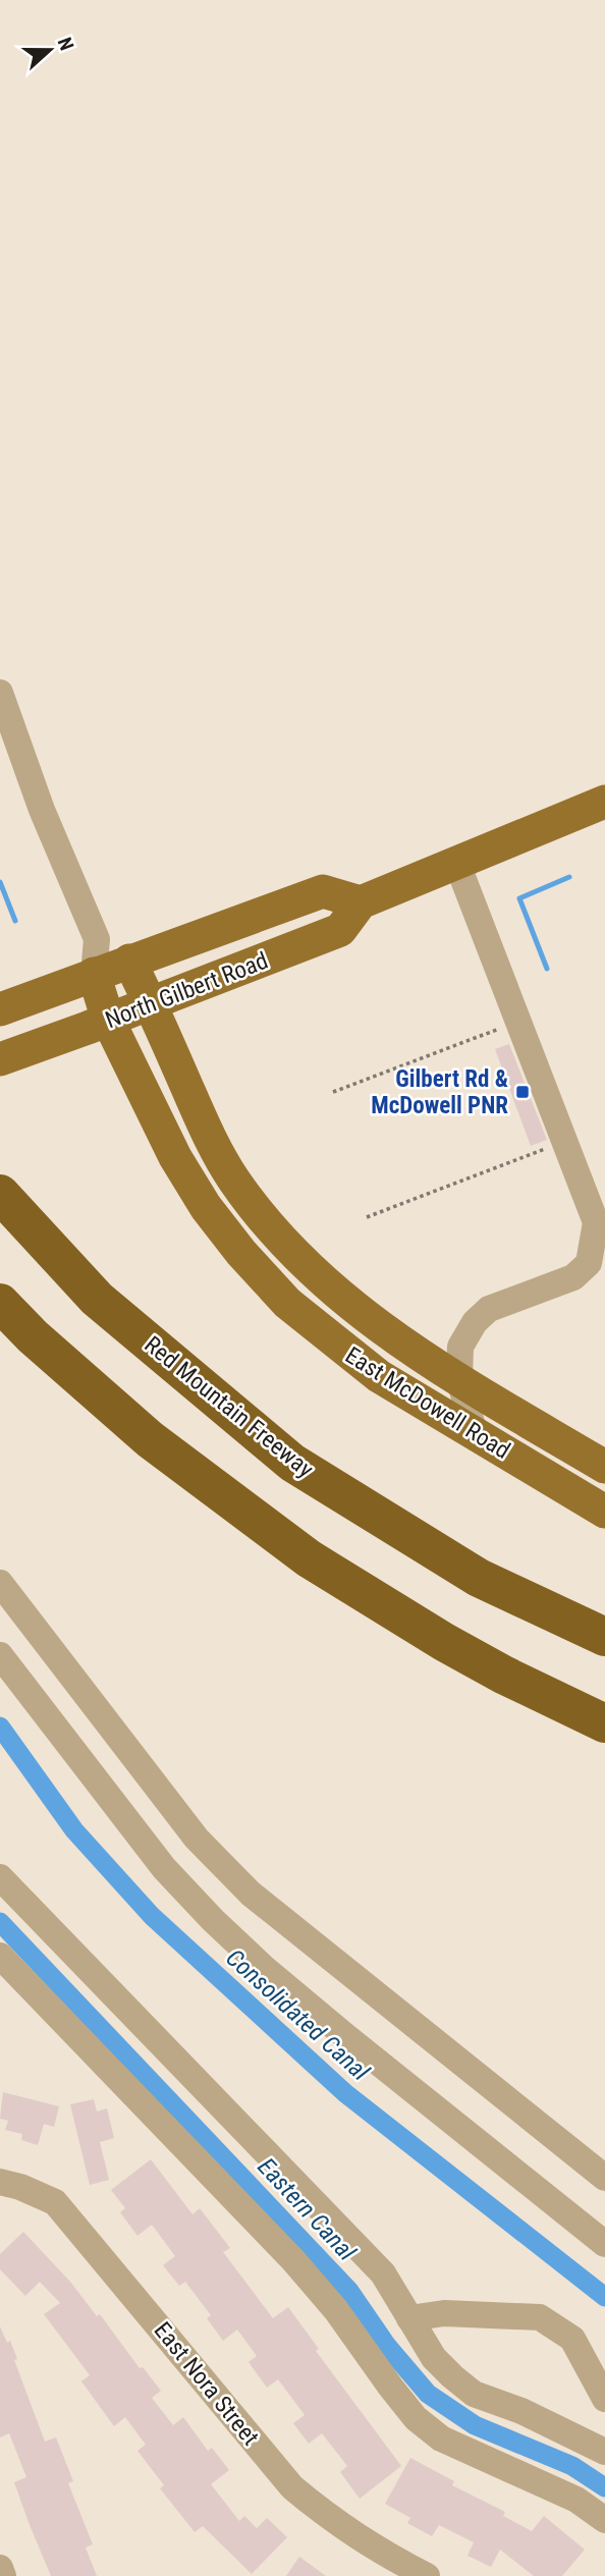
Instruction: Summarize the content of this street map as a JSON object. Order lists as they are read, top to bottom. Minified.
{"streets":{"highway":["Red Mountain Freeway"],"main road":["North Gilbert Road","East McDowell Road"],"street":["East Nora Street"]},"crossings":[["North Gilbert Road","East McDowell Road"]],"water":["Consolidated Canal","Eastern Canal"],"places":{"transit":["Gilbert Rd & McDowell PNR"]},"north":"right"}
